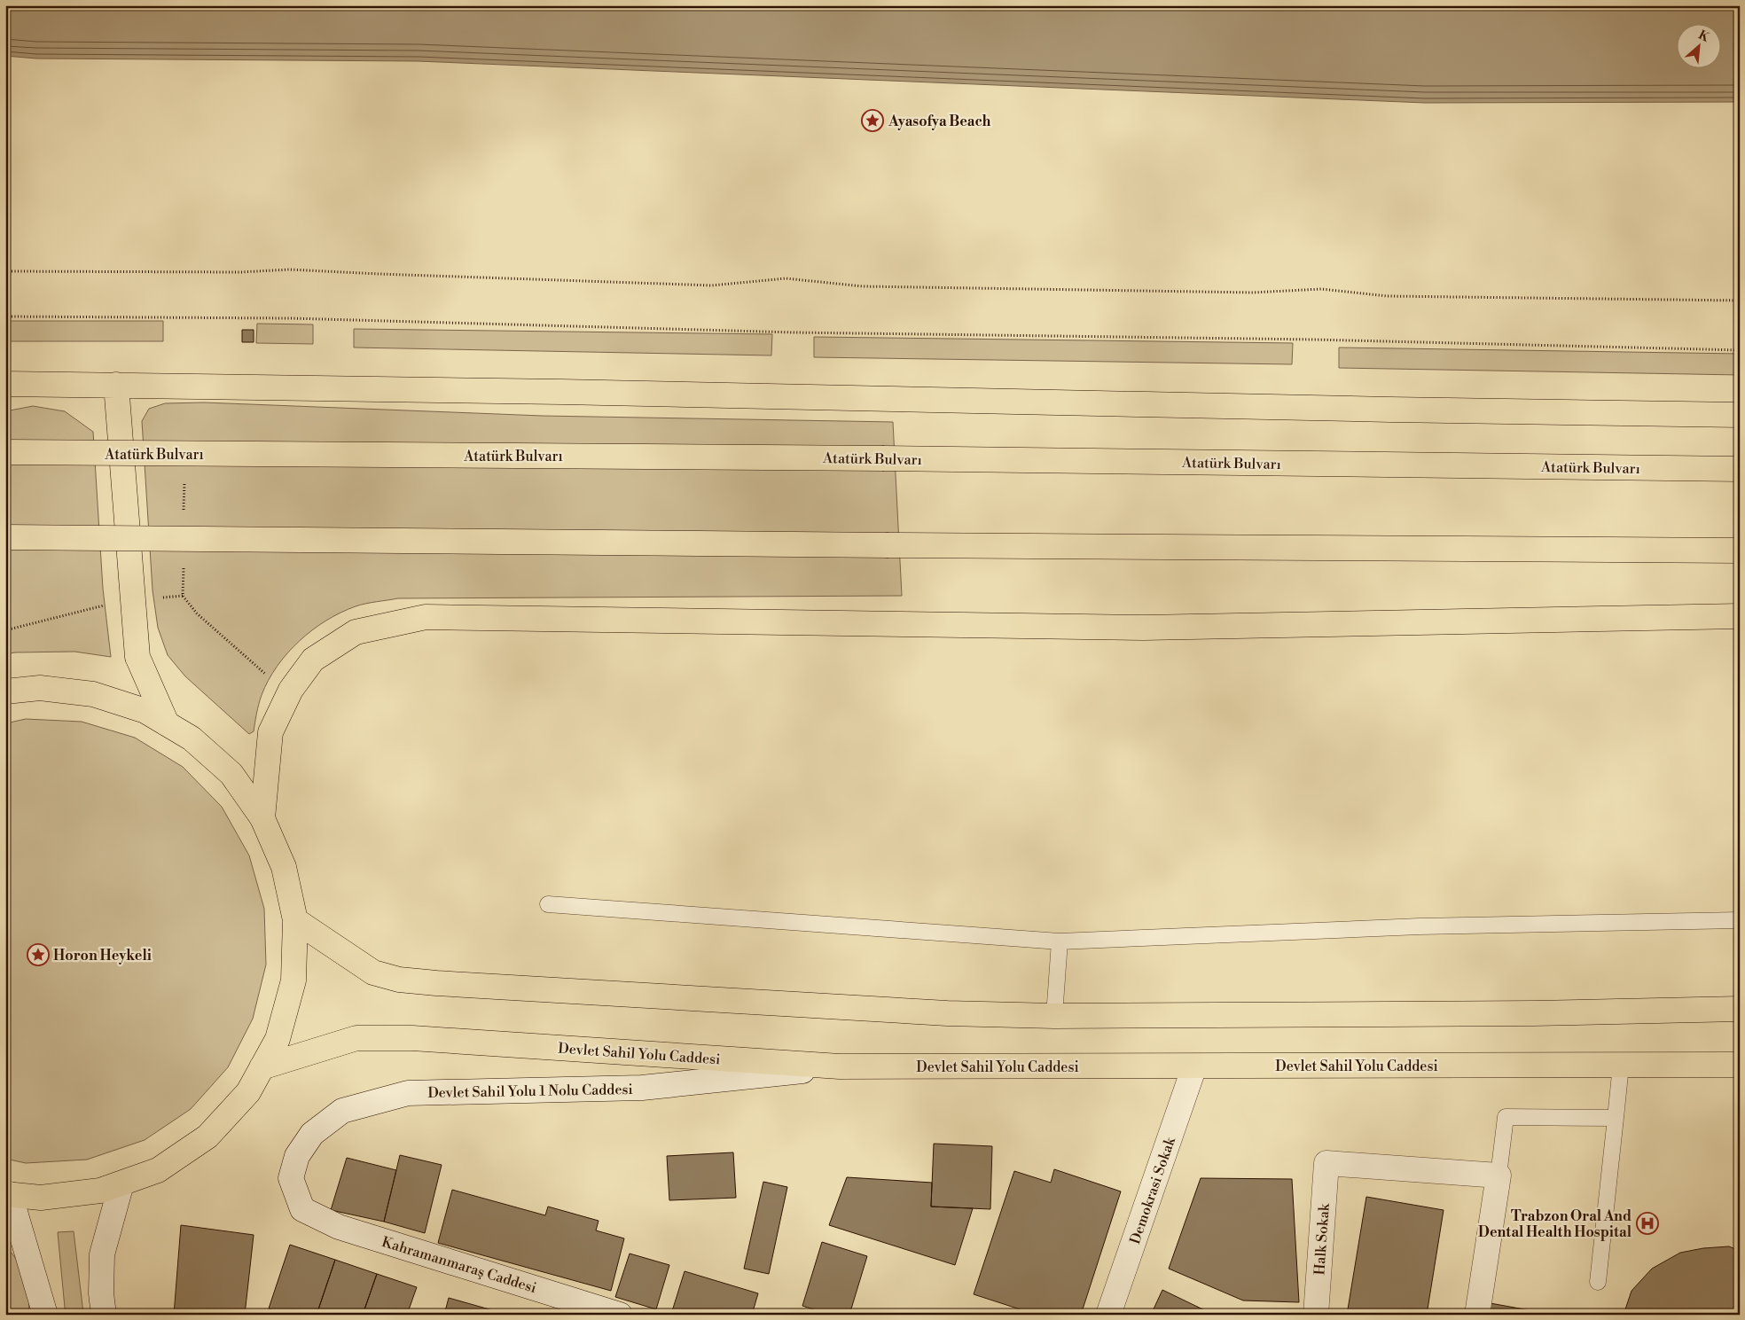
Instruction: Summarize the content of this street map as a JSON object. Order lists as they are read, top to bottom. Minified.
{"streets":{"main road":["Atatürk Bulvarı","Devlet Sahil Yolu Caddesi"],"street":["Devlet Sahil Yolu 1 Nolu Caddesi","Demokrasi Sokak","Halk Sokak","Kahramanmaraş Caddesi"]},"crossings":[["Devlet Sahil Yolu Caddesi","Devlet Sahil Yolu 1 Nolu Caddesi"],["Devlet Sahil Yolu Caddesi","Demokrasi Sokak"],["Devlet Sahil Yolu 1 Nolu Caddesi","Kahramanmaraş Caddesi"]],"places":{"place":["Ayasofya Beach","Horon Heykeli"],"hospital":["Trabzon Oral And Dental Health Hospital"]},"north":"top right"}
